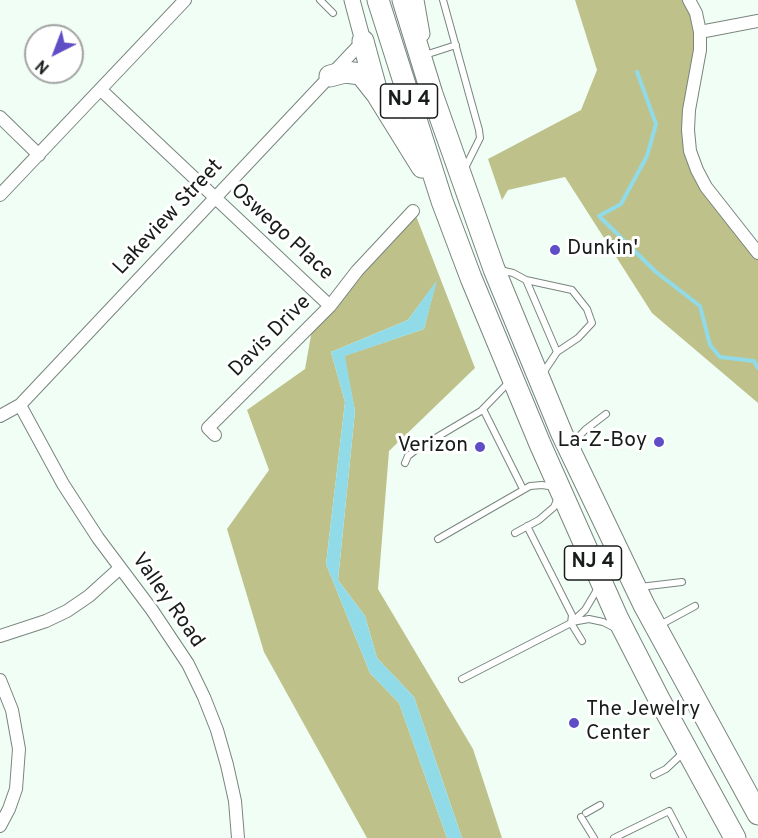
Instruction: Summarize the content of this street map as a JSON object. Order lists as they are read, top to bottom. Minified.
{"streets":{"highway":["NJ 4"],"street":["Lakeview Street","Oswego Place","Davis Drive","Valley Road"]},"crossings":[["Lakeview Street","Oswego Place"],["Lakeview Street","Valley Road"],["Oswego Place","Davis Drive"]],"places":["Dunkin'","La-Z-Boy","Verizon","The Jewelry Center"],"north":"bottom left"}
